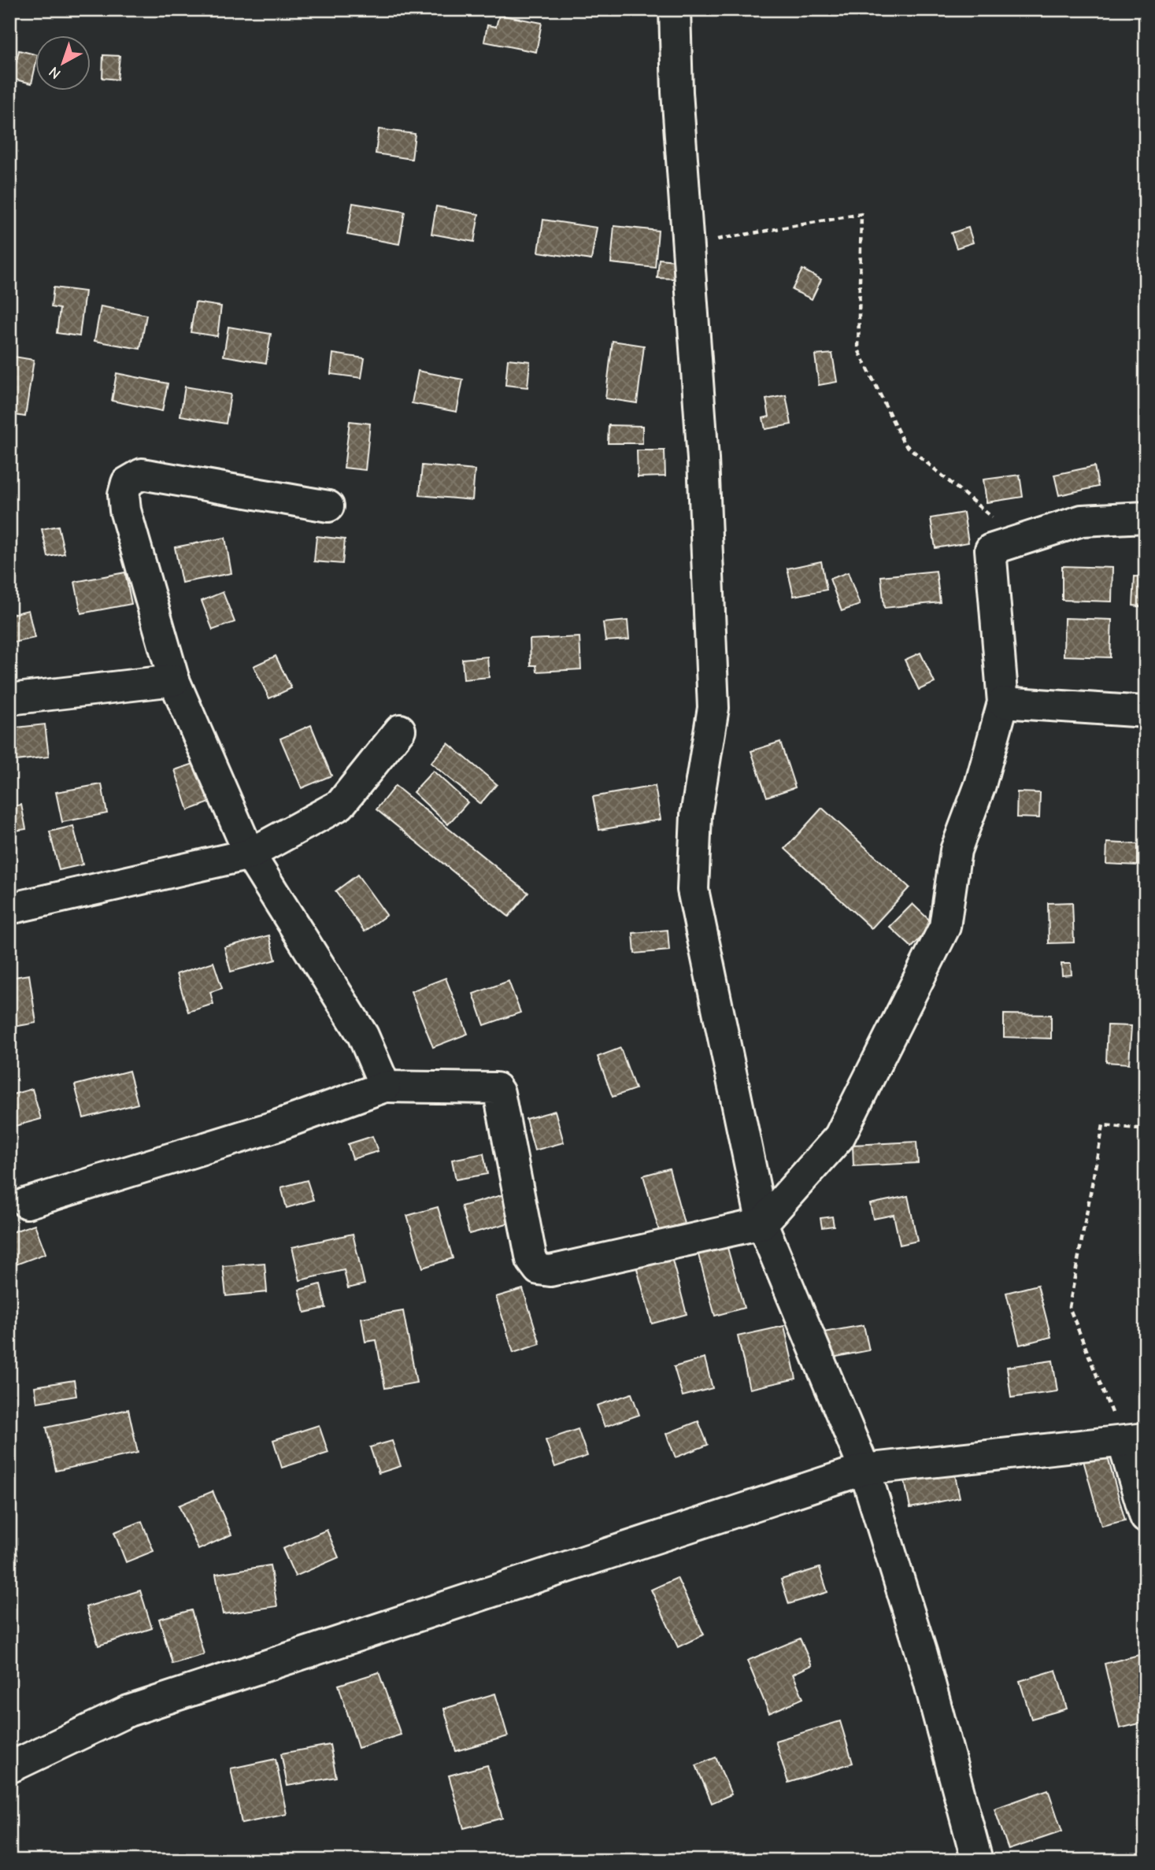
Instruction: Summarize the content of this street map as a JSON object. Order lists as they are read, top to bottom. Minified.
{"north":"bottom left"}
